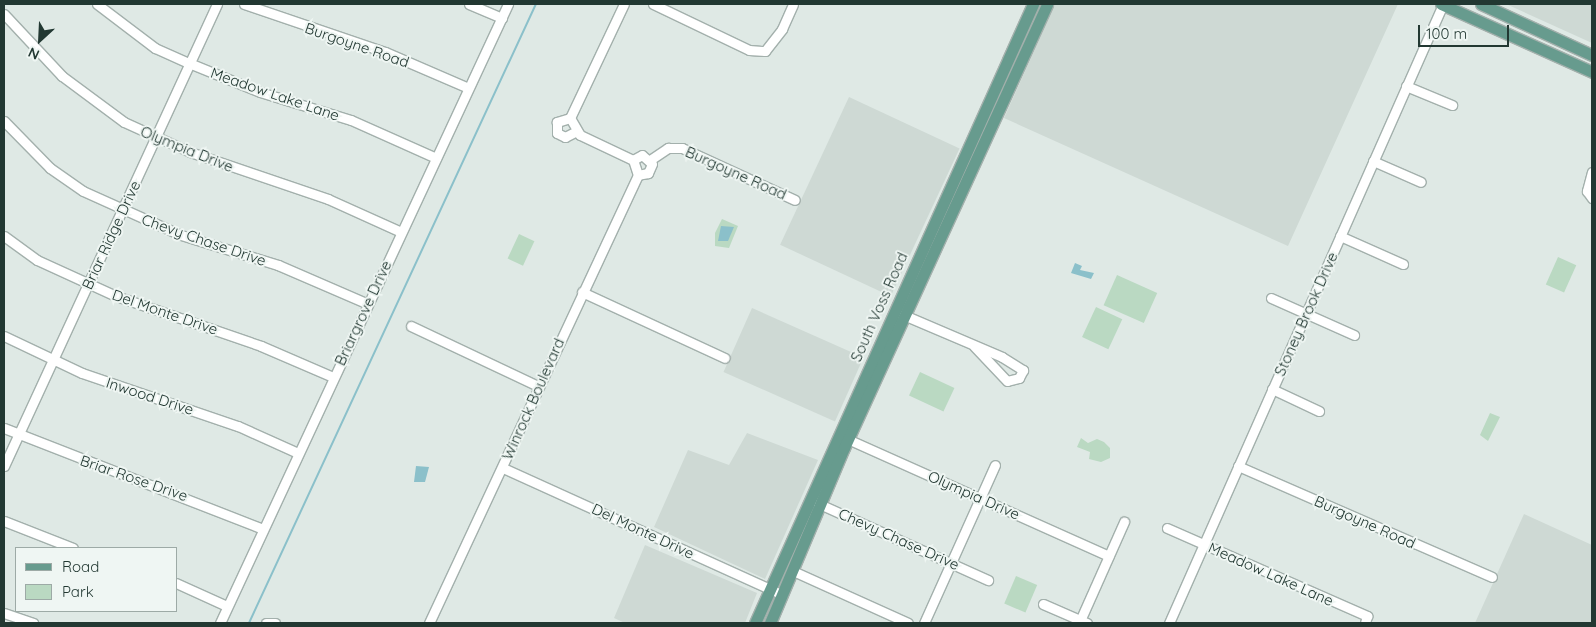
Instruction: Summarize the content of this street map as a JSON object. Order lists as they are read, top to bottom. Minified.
{"streets":{"main road":["South Voss Road"],"street":["Burgoyne Road","Meadow Lake Lane","Olympia Drive","Briar Ridge Drive","Chevy Chase Drive","Del Monte Drive","Briargrove Drive","Stoney Brook Drive","Inwood Drive","Winrock Boulevard","Briar Rose Drive"]},"crossings":[["Burgoyne Road","Briargrove Drive"],["Burgoyne Road","Stoney Brook Drive"],["Burgoyne Road","Winrock Boulevard"],["Meadow Lake Lane","Briar Ridge Drive"],["Meadow Lake Lane","Briargrove Drive"],["Meadow Lake Lane","Stoney Brook Drive"],["Olympia Drive","Briar Ridge Drive"],["Olympia Drive","South Voss Road"],["Olympia Drive","Briargrove Drive"],["Briar Ridge Drive","Chevy Chase Drive"],["Briar Ridge Drive","Del Monte Drive"],["Briar Ridge Drive","Inwood Drive"],["Briar Ridge Drive","Briar Rose Drive"],["Chevy Chase Drive","South Voss Road"],["Chevy Chase Drive","Briargrove Drive"],["South Voss Road","Del Monte Drive"],["Del Monte Drive","Briargrove Drive"],["Del Monte Drive","Winrock Boulevard"],["Briargrove Drive","Inwood Drive"],["Briargrove Drive","Briar Rose Drive"]],"legend":["Road","Park"],"scale_bar":"100 m","north":"bottom left"}
